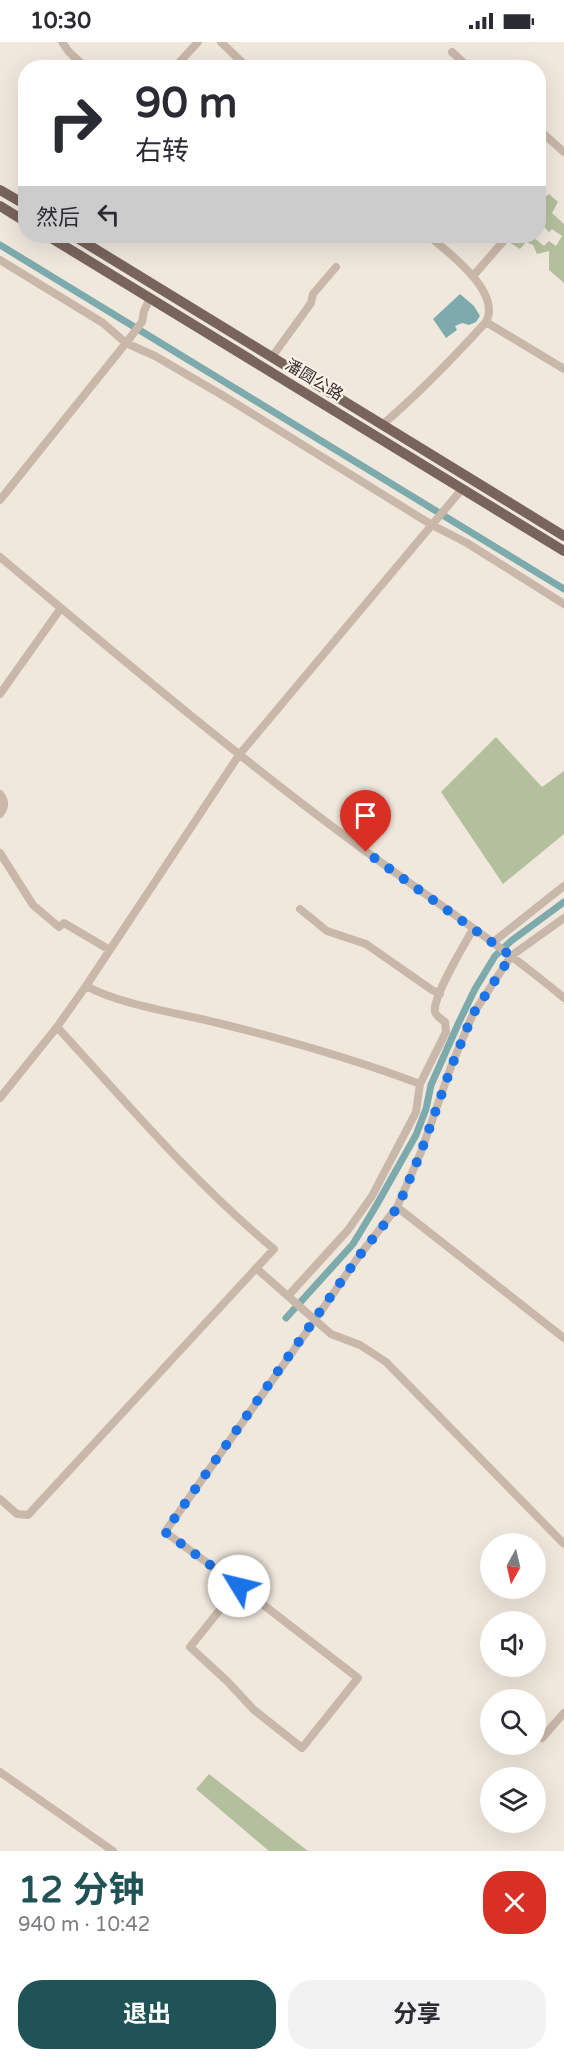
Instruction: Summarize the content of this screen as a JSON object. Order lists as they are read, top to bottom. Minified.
{"streets":{"main road":["潘圆公路"]},"north":"bottom","page":{"status":"10:30","turn":["90 m","右转"],"then":"然后","heading":["12 分钟","940 m · 10:42"],"buttons":["退出","分享"]}}
